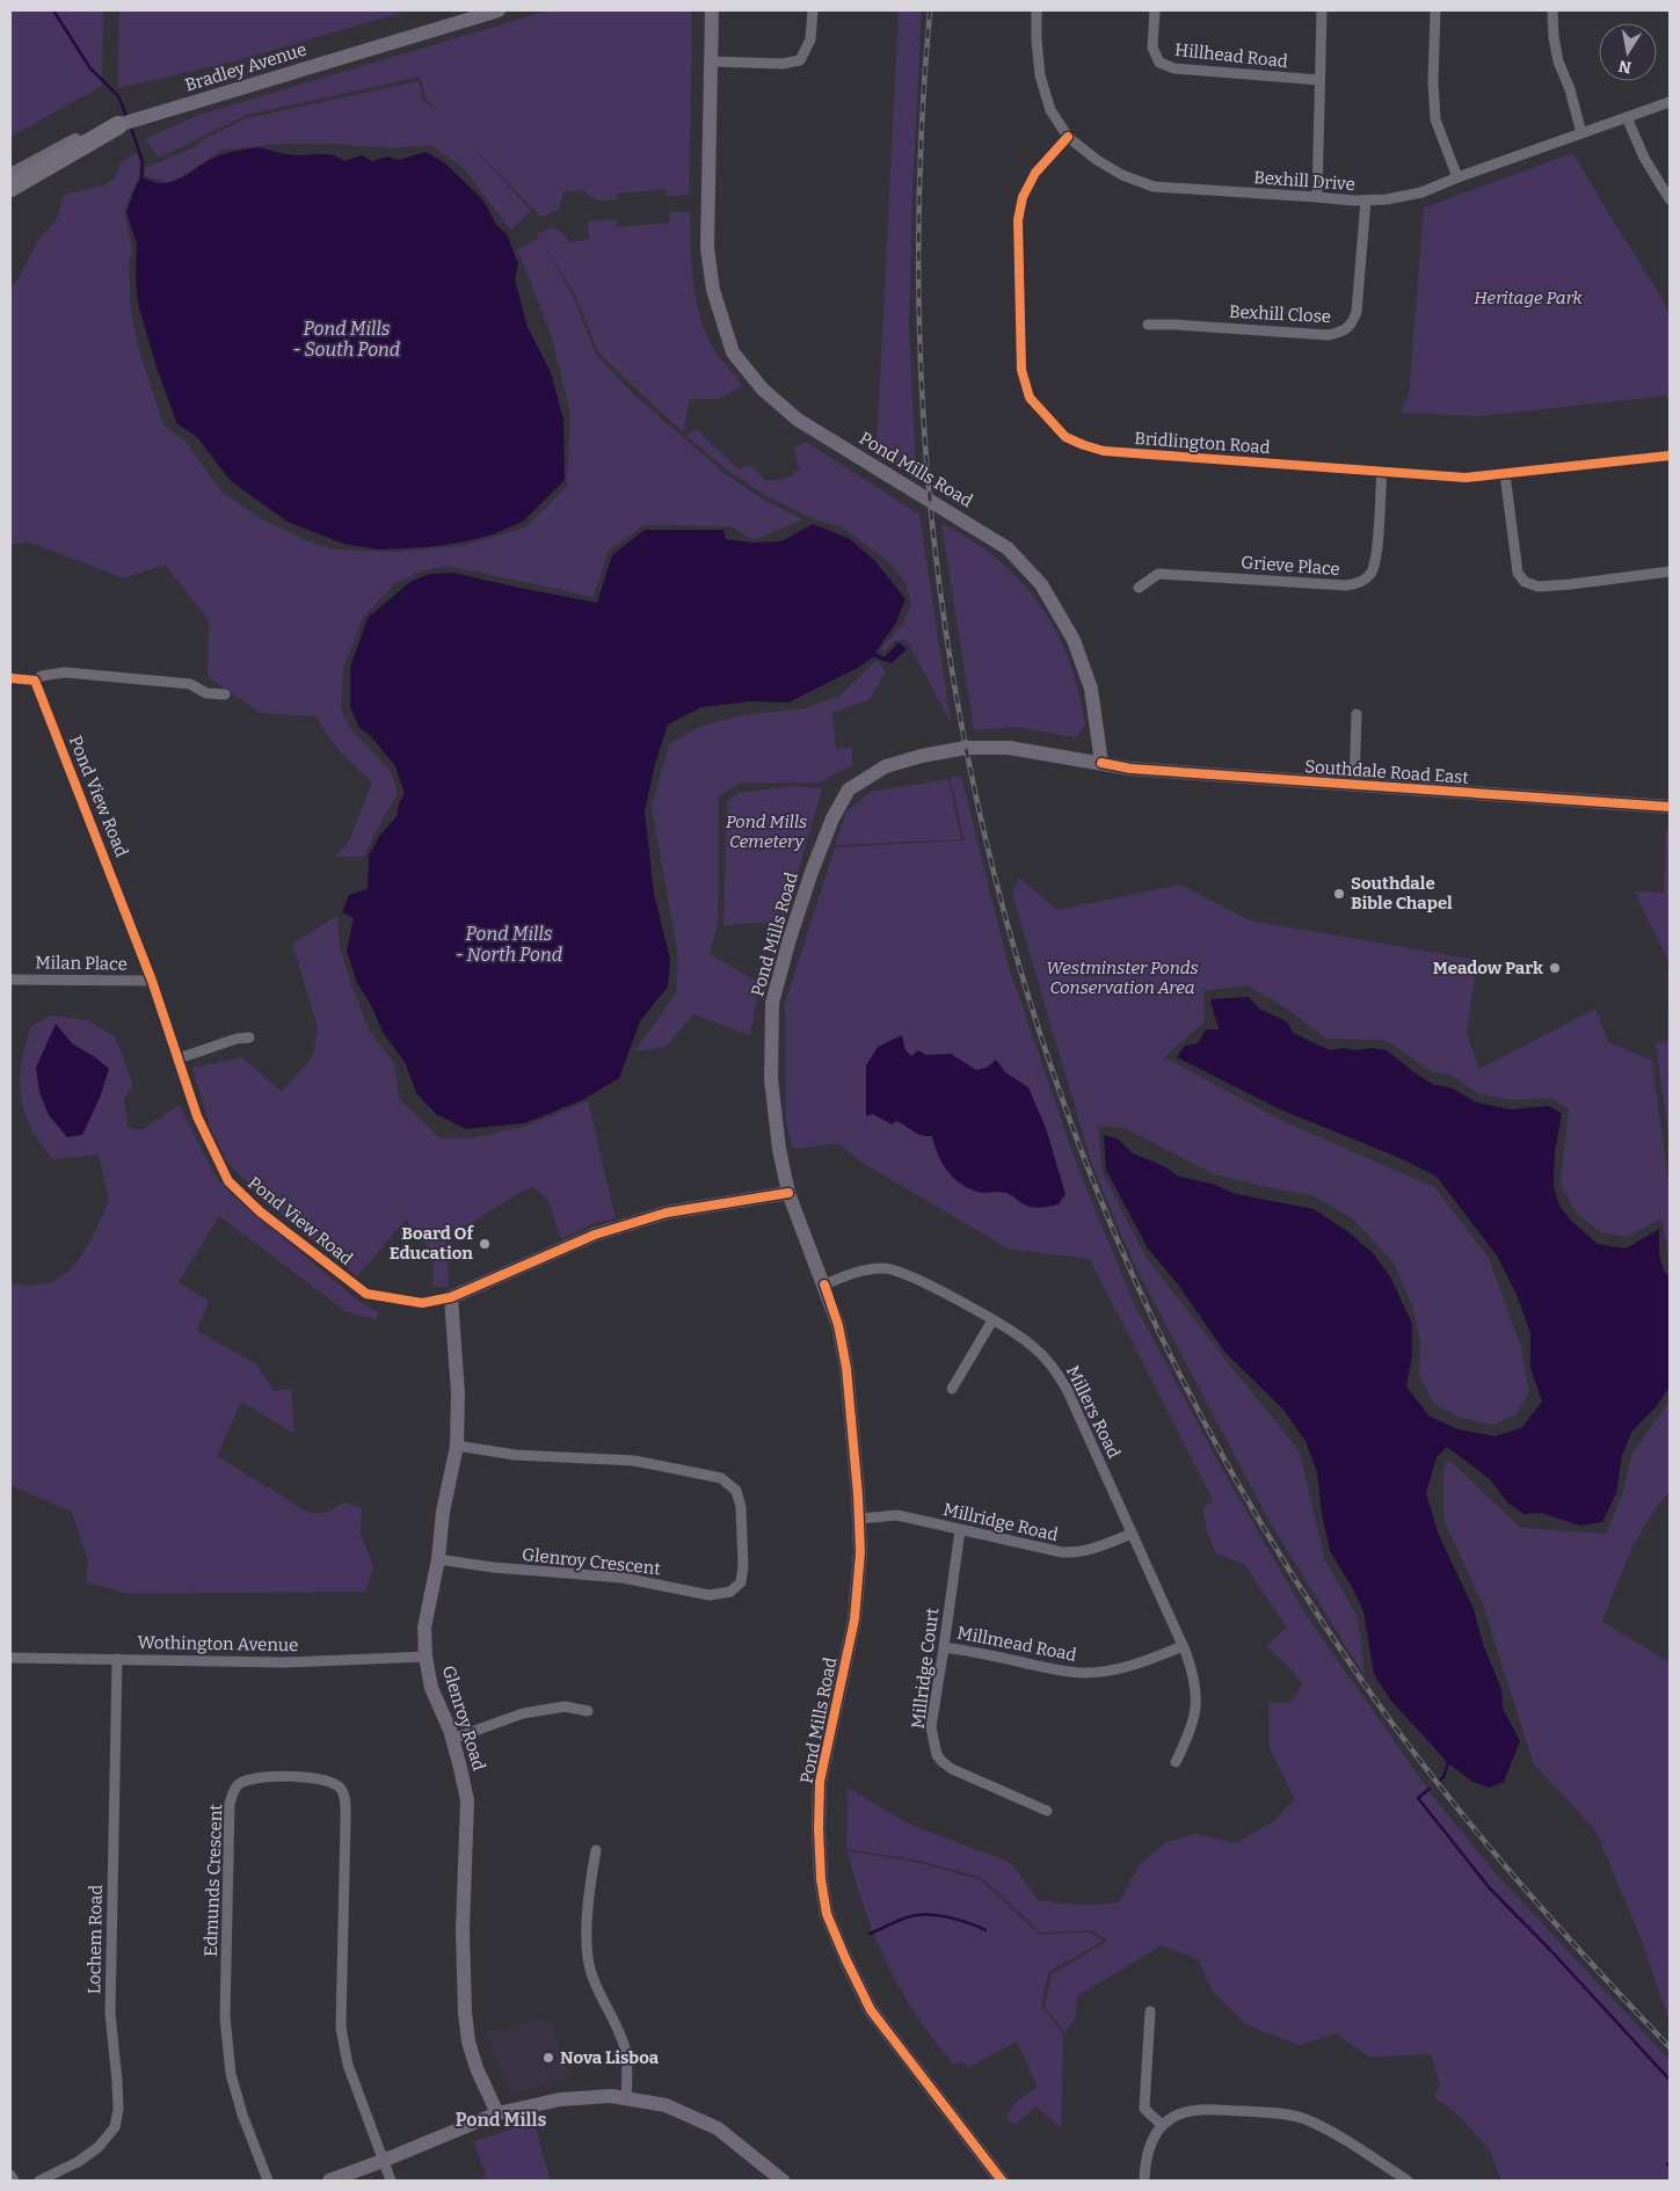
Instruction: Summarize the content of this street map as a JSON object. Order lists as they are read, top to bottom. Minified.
{"streets":{"main road":["Bradley Avenue","Pond Mills Road","Southdale Road East","Pond View Road","Glenroy Road"],"street":["Hillhead Road","Bexhill Drive","Bexhill Close","Bridlington Road","Grieve Place","Milan Place","Millers Road","Millridge Road","Glenroy Crescent","Wothington Avenue","Millmead Road","Millridge Court","Edmunds Crescent","Lochem Road"]},"crossings":[["Bexhill Drive","Bexhill Close"],["Bexhill Drive","Bridlington Road"],["Bridlington Road","Grieve Place"],["Pond Mills Road","Southdale Road East"],["Pond Mills Road","Pond View Road"],["Pond Mills Road","Millers Road"],["Pond Mills Road","Millridge Road"],["Pond View Road","Milan Place"],["Pond View Road","Glenroy Road"],["Millers Road","Millridge Road"],["Millers Road","Millmead Road"],["Millridge Road","Millridge Court"],["Glenroy Crescent","Glenroy Road"],["Wothington Avenue","Glenroy Road"],["Wothington Avenue","Lochem Road"],["Millmead Road","Millridge Court"]],"districts":["Pond Mills"],"water":["Pond Mills - South Pond","Pond Mills - North Pond"],"parks":["Heritage Park","Pond Mills Cemetery","Westminster Ponds Conservation Area"],"places":["Southdale Bible Chapel","Meadow Park","Board Of Education","Nova Lisboa"],"north":"bottom"}
